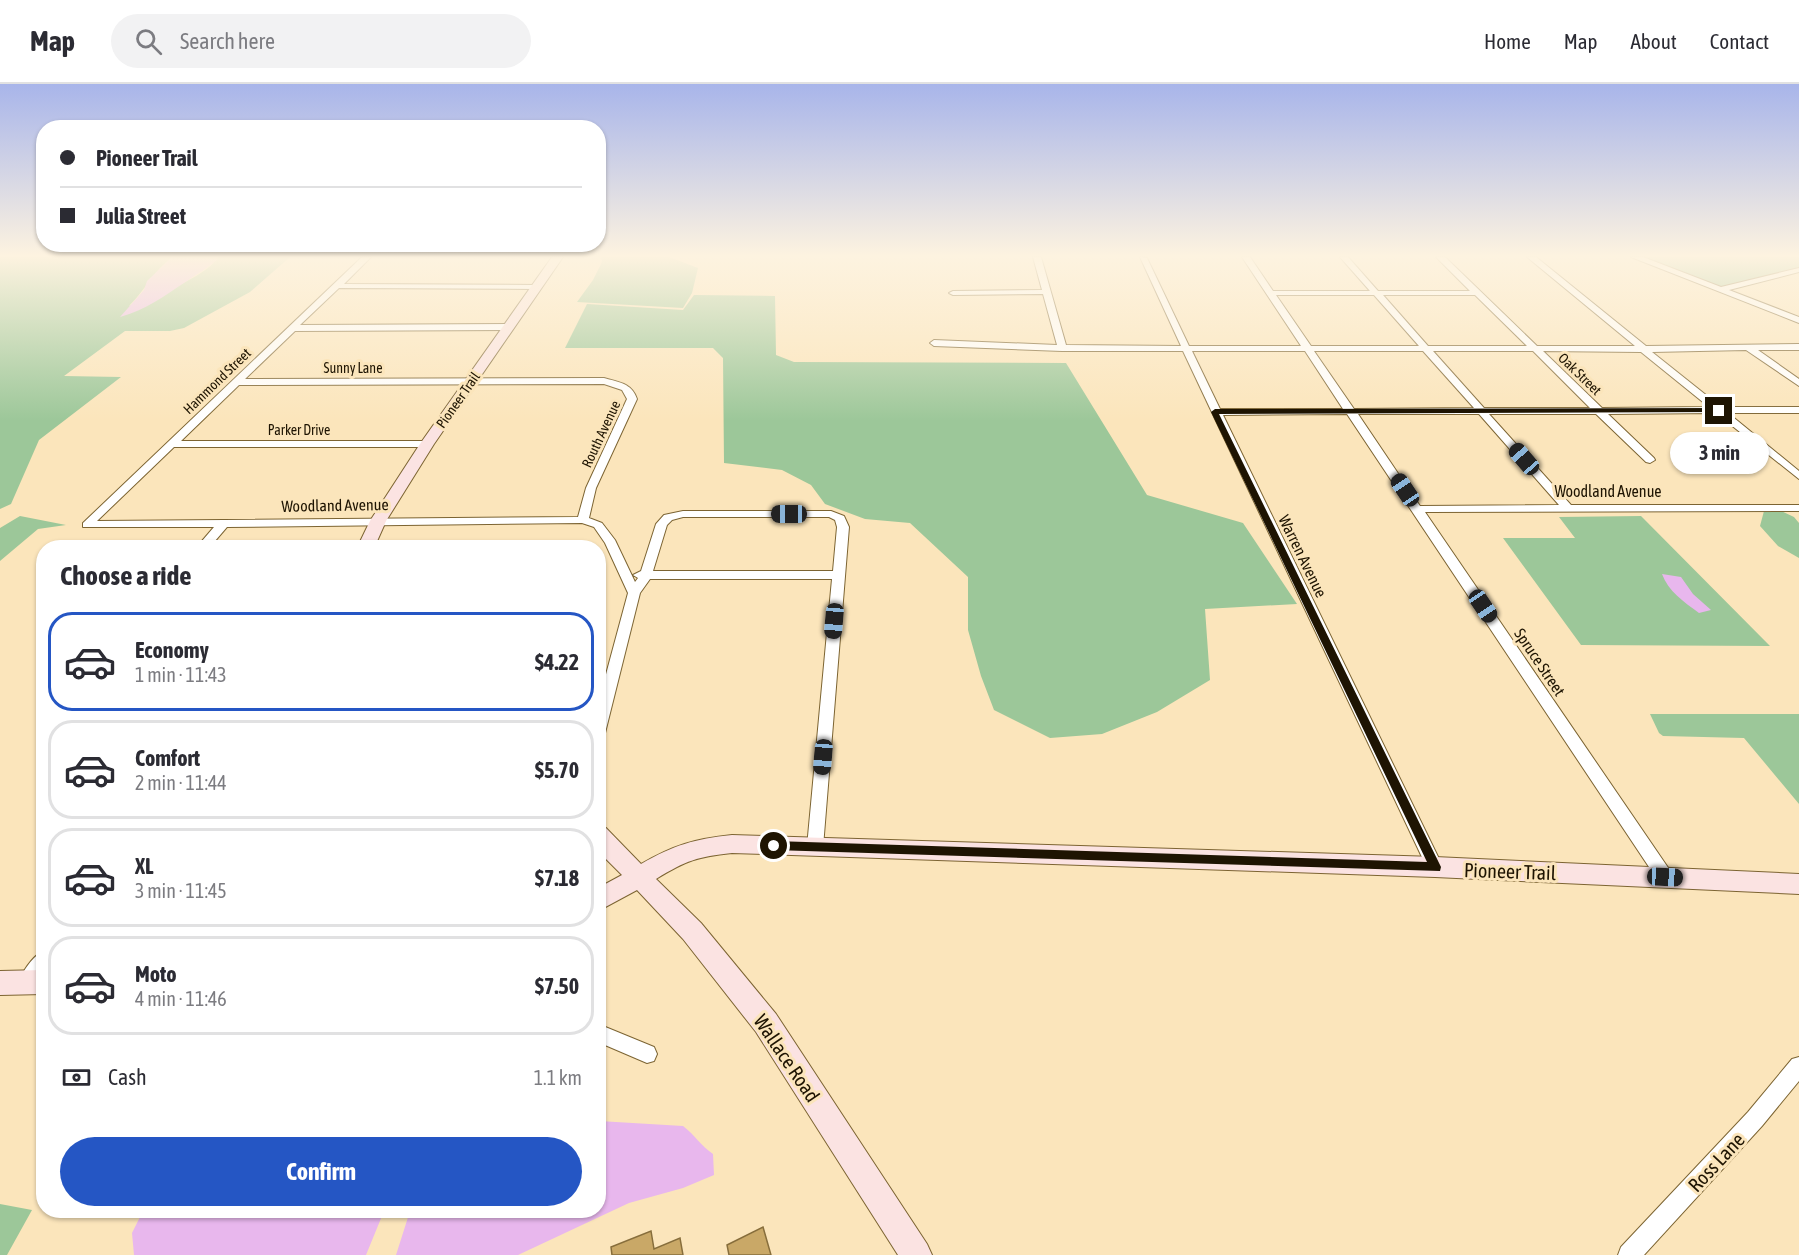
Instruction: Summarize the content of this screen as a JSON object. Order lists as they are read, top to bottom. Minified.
{"streets":{"street":["Sunny Lane","Oak Street","Hammond Street","Pioneer Trail","Parker Drive","Routh Avenue","Woodland Avenue","Warren Avenue","Spruce Street","Wallace Road","Ross Lane"]},"crossings":[["Sunny Lane","Hammond Street"],["Sunny Lane","Pioneer Trail"],["Sunny Lane","Routh Avenue"],["Hammond Street","Parker Drive"],["Hammond Street","Woodland Avenue"],["Pioneer Trail","Parker Drive"],["Pioneer Trail","Routh Avenue"],["Pioneer Trail","Woodland Avenue"],["Pioneer Trail","Warren Avenue"],["Pioneer Trail","Spruce Street"],["Pioneer Trail","Wallace Road"],["Routh Avenue","Woodland Avenue"],["Woodland Avenue","Spruce Street"]],"page":{"header":"Map","search":"Search here","nav":["Home","Map","About","Contact"],"banner":["Pioneer Trail","Julia Street"],"bubble":"3 min","heading":"Choose a ride","list":[{"name":"Economy","note":"1 min · 11:43","value":"$4.22"},{"name":"Comfort","note":"2 min · 11:44","value":"$5.70"},{"name":"XL","note":"3 min · 11:45","value":"$7.18"},{"name":"Moto","note":"4 min · 11:46","value":"$7.50"}],"pay":["Cash","1.1 km"],"buttons":"Confirm"}}
